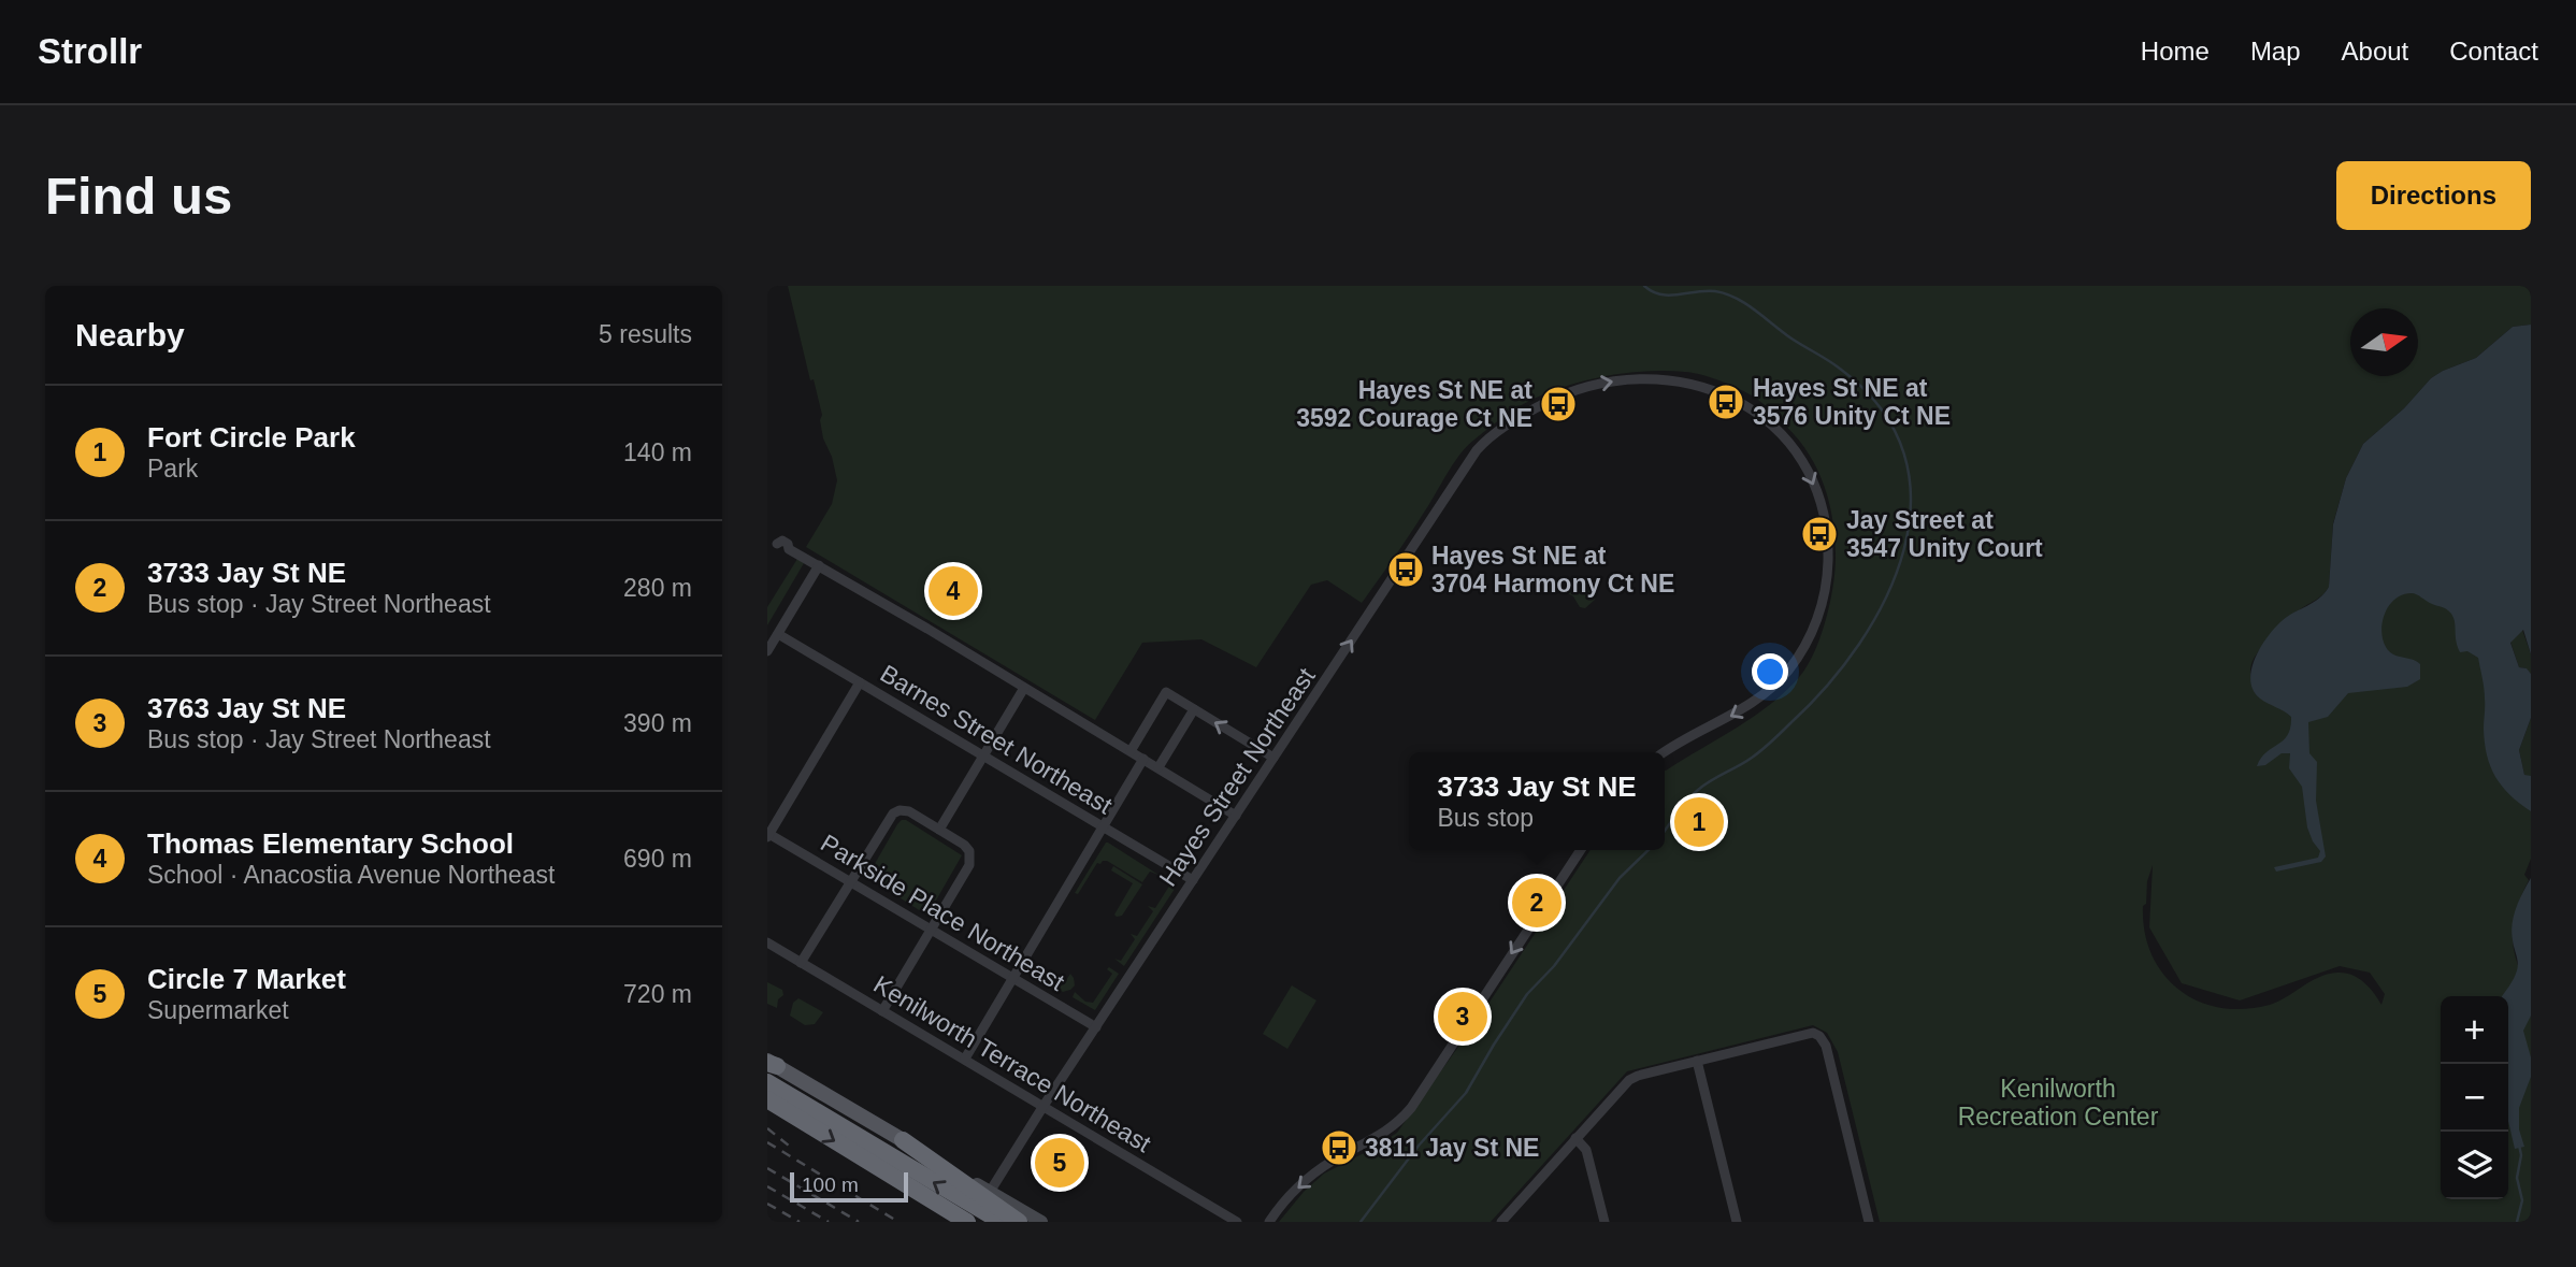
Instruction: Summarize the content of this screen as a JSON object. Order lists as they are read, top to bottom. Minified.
{"streets":{"street":["Barnes Street Northeast","Hayes Street Northeast","Parkside Place Northeast","Kenilworth Terrace Northeast"]},"crossings":[["Barnes Street Northeast","Hayes Street Northeast"],["Hayes Street Northeast","Parkside Place Northeast"],["Hayes Street Northeast","Kenilworth Terrace Northeast"]],"parks":["Kenilworth Recreation Center"],"places":{"bus stop":["Hayes St NE at 3576 Unity Ct NE","Hayes St NE at 3592 Courage Ct NE","Jay Street at 3547 Unity Court","Hayes St NE at 3704 Harmony Ct NE","3811 Jay St NE"]},"scale_bar":"100 m","north":"right","page":{"header":"Strollr","nav":["Home","Map","About","Contact"],"buttons":"Directions","title":"Find us","heading":["Nearby","5 results"],"list":[{"mark":"1","name":"Fort Circle Park","note":"Park","value":"140 m"},{"mark":"2","name":"3733 Jay St NE","note":"Bus stop · Jay Street Northeast","value":"280 m"},{"mark":"3","name":"3763 Jay St NE","note":"Bus stop · Jay Street Northeast","value":"390 m"},{"mark":"4","name":"Thomas Elementary School","note":"School · Anacostia Avenue Northeast","value":"690 m"},{"mark":"5","name":"Circle 7 Market","note":"Supermarket","value":"720 m"}],"pins":["4","1","2","3","5"],"popup":["3733 Jay St NE","Bus stop"],"map_buttons":["+","−"],"scale":"100 m"}}
